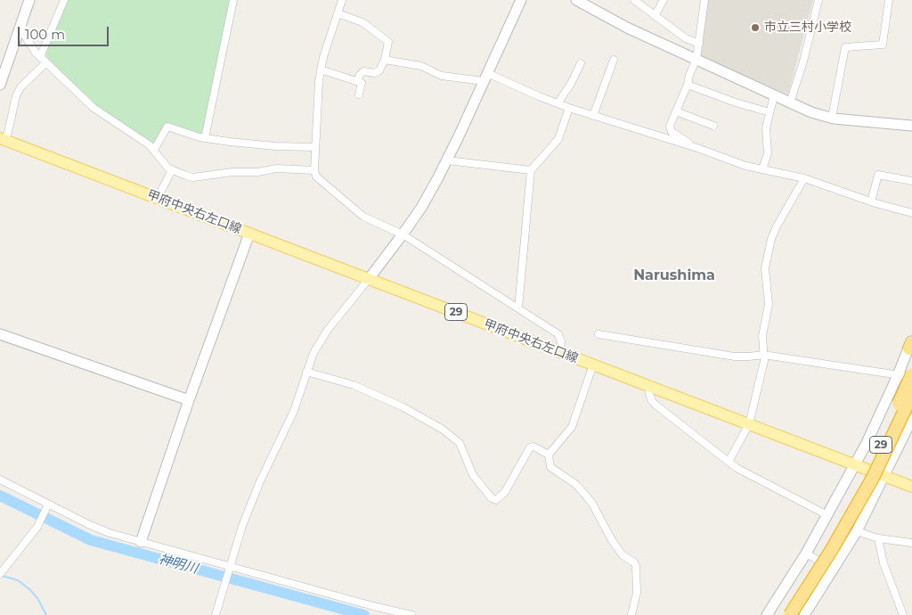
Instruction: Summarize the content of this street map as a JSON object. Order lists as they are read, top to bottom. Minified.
{"streets":{"highway":["29"],"main road":["甲府中央右左口線"]},"districts":["Narushima"],"water":["神明川"],"places":["市立三村小学校"],"scale_bar":"100 m"}
